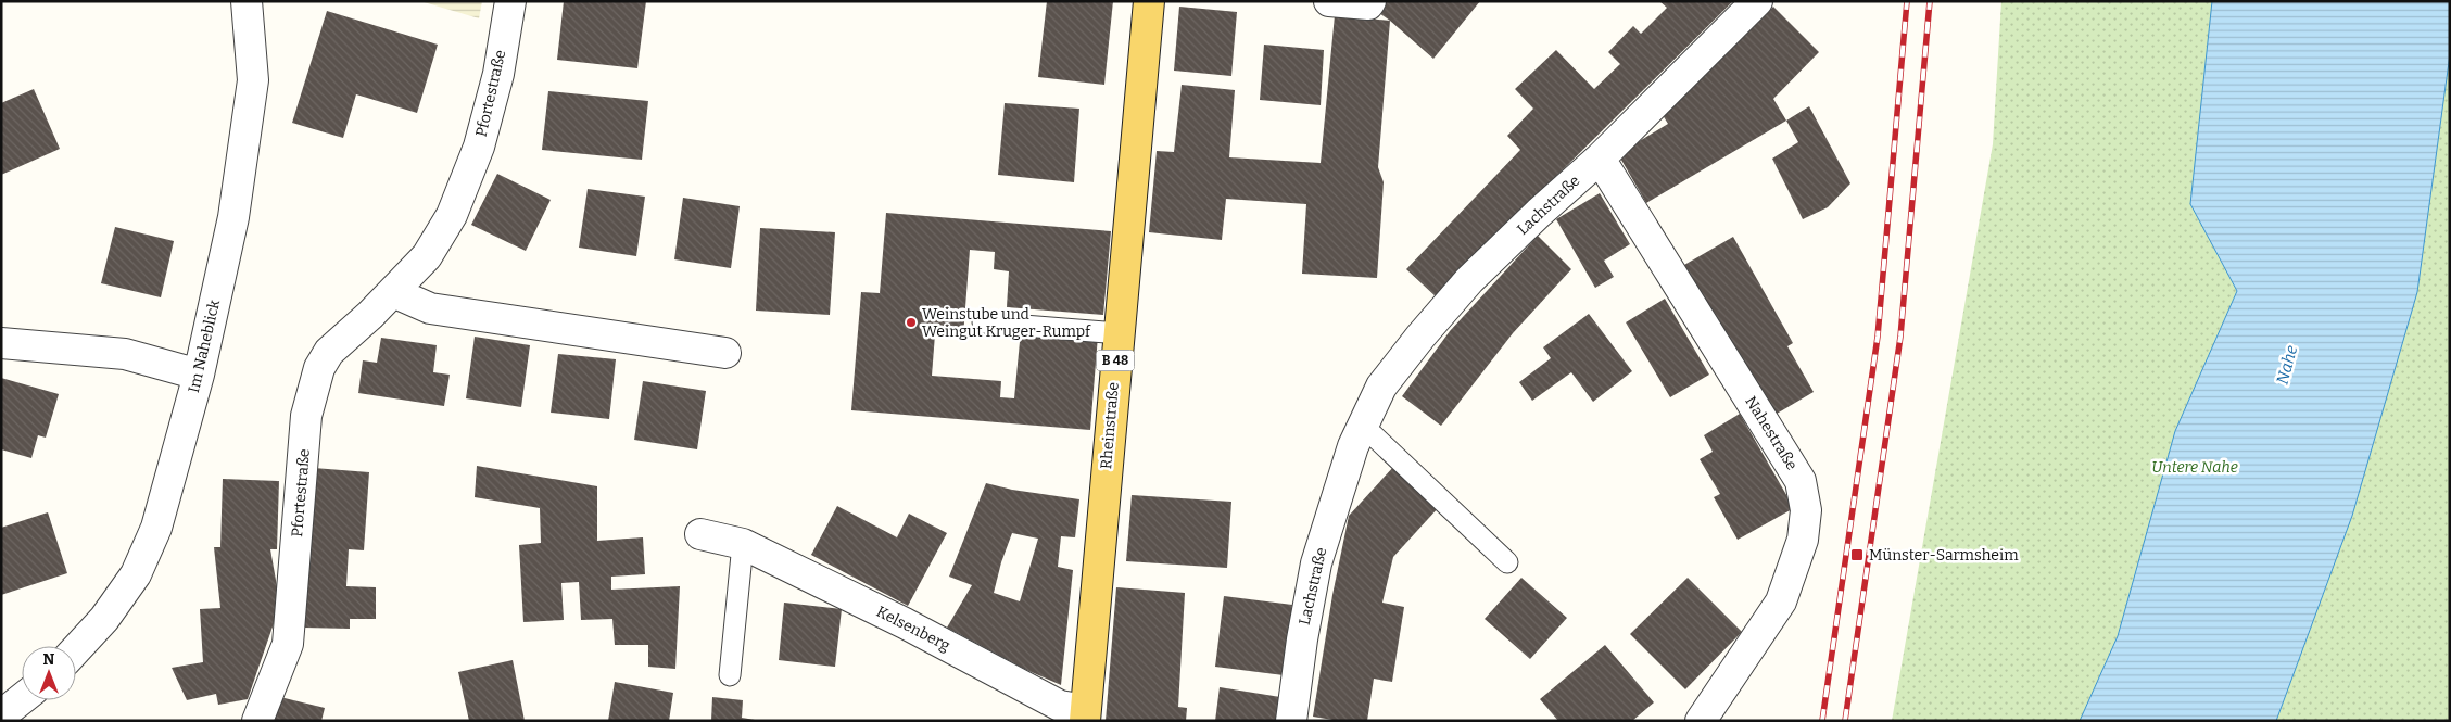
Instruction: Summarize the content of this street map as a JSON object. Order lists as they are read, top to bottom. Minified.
{"streets":{"main road":["B 48","Rheinstraße"],"street":["Pfortestraße","Lachstraße","Im Naheblick","Nahestraße","Kelsenberg"]},"crossings":[["Lachstraße","Nahestraße"],["Rheinstraße","Kelsenberg"]],"water":["Nahe"],"parks":["Untere Nahe"],"places":{"other":["Weinstube und Weingut Kruger-Rumpf"],"transit":["Münster-Sarmsheim"]},"north":"top"}
